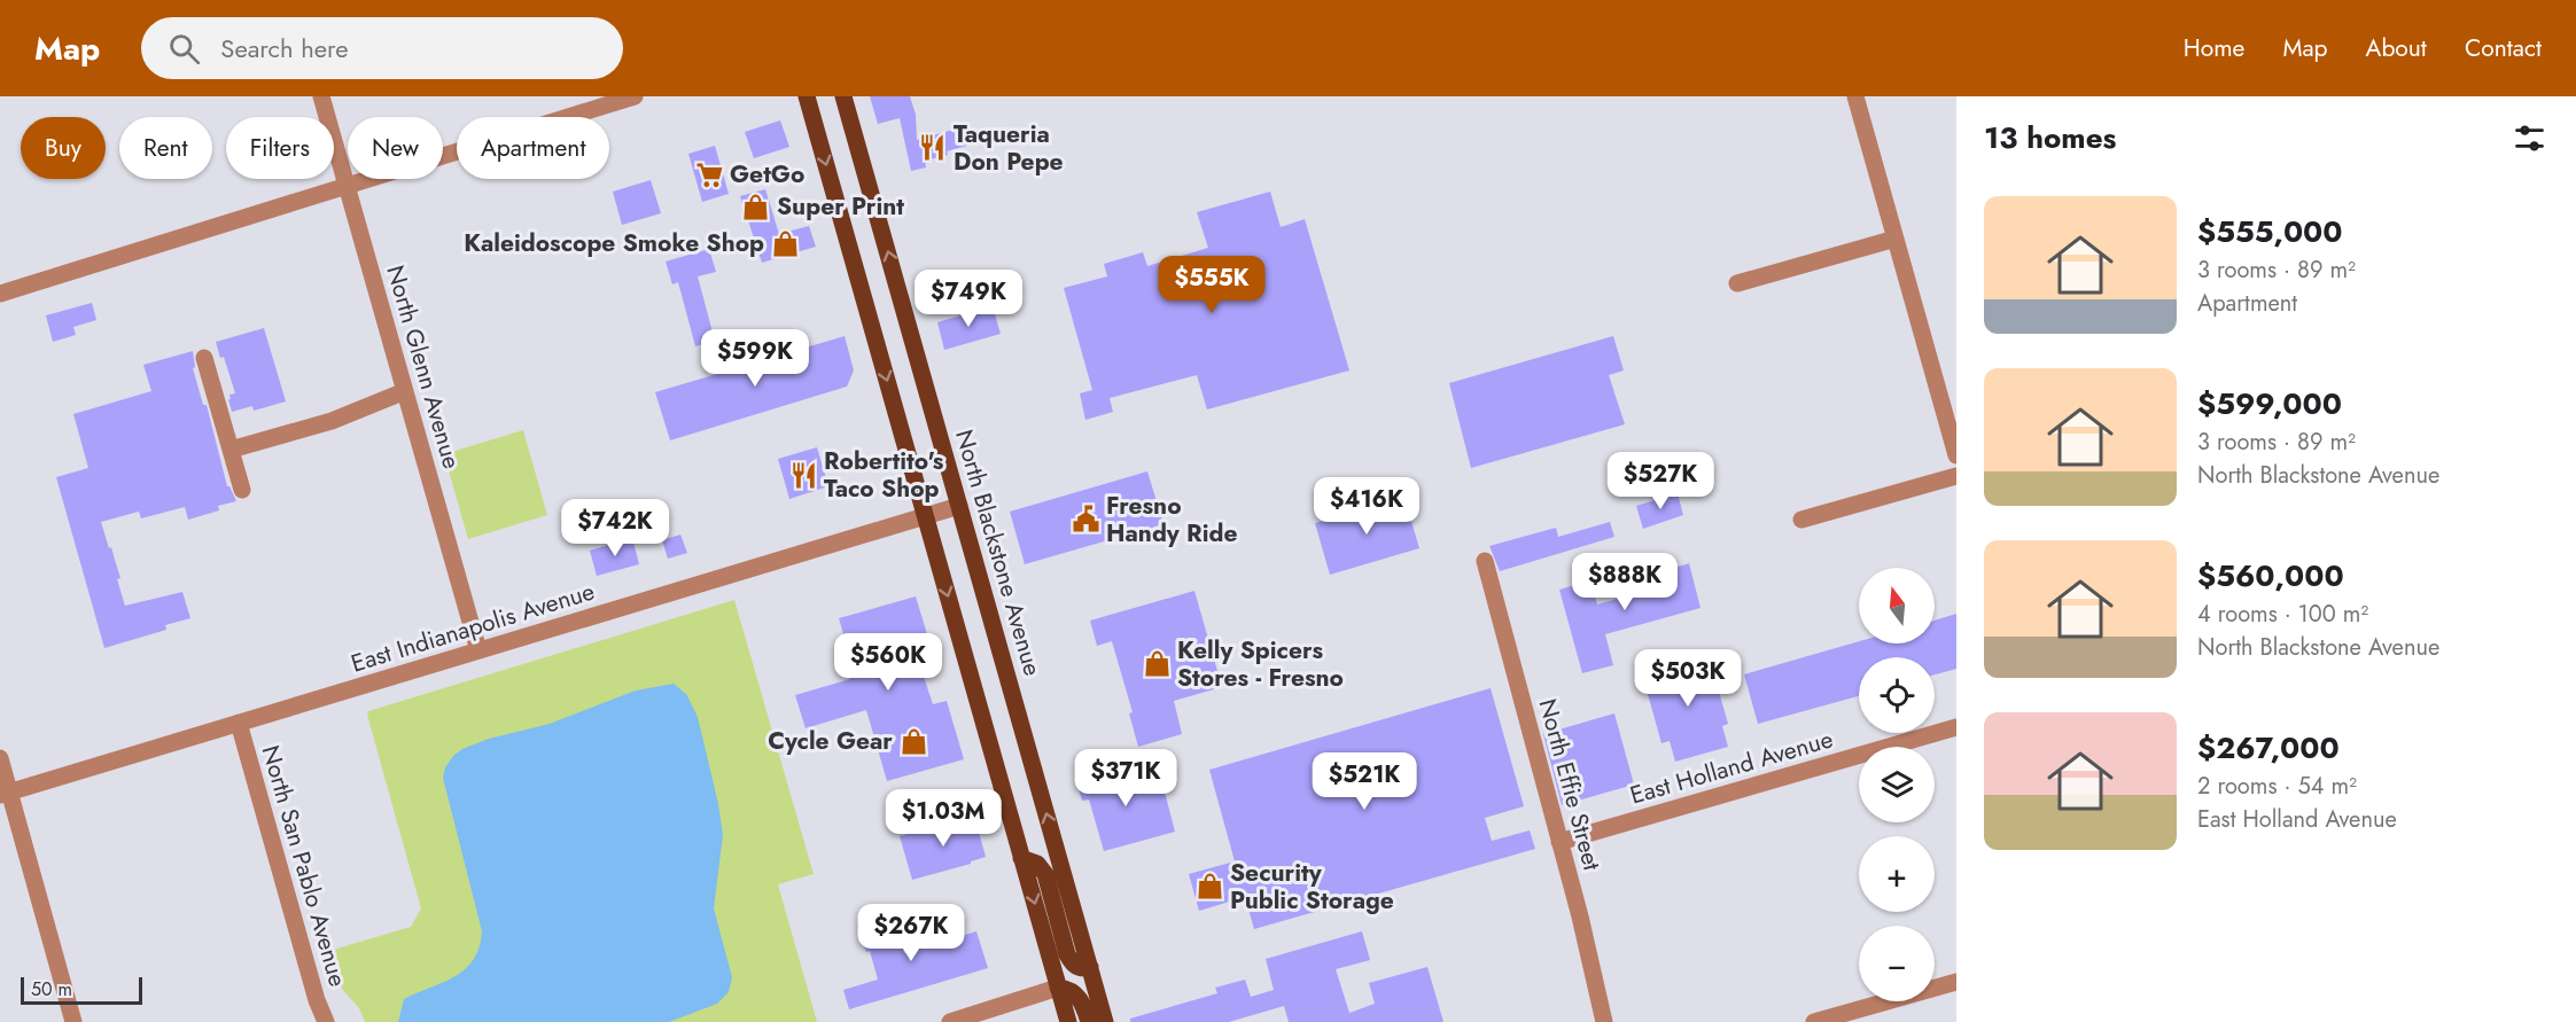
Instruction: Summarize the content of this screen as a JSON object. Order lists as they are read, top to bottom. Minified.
{"streets":{"main road":["North Blackstone Avenue"],"street":["North Glenn Avenue","East Indianapolis Avenue","East Holland Avenue","North Effie Street","North San Pablo Avenue"]},"crossings":[["North Glenn Avenue","East Indianapolis Avenue"],["North Blackstone Avenue","East Indianapolis Avenue"],["East Indianapolis Avenue","North San Pablo Avenue"],["East Holland Avenue","North Effie Street"]],"places":{"restaurant":["Taqueria Don Pepe","Robertito's Taco Shop"],"supermarket":["GetGo"],"shop":["Super Print","Kaleidoscope Smoke Shop","Kelly Spicers Stores - Fresno","Cycle Gear","Security Public Storage"],"public building":["Fresno Handy Ride"]},"scale_bar":"50 m","north":"top","page":{"header":"Map","search":"Search here","nav":["Home","Map","About","Contact"],"heading":"13 homes","chip":["Buy","Rent","Filters","New","Apartment"],"list":[{"name":"$555,000","note":"3 rooms · 89 m² · Apartment"},{"name":"$599,000","note":"3 rooms · 89 m² · North Blackstone Avenue"},{"name":"$560,000","note":"4 rooms · 100 m² · North Blackstone Avenue"},{"name":"$267,000","note":"2 rooms · 54 m² · East Holland Avenue"}],"price":["$555K","$749K","$599K","$527K","$416K","$742K","$888K","$560K","$503K","$371K","$521K","$1.03M","$267K"],"map_buttons":["+","−"],"scale":"50 m"}}
